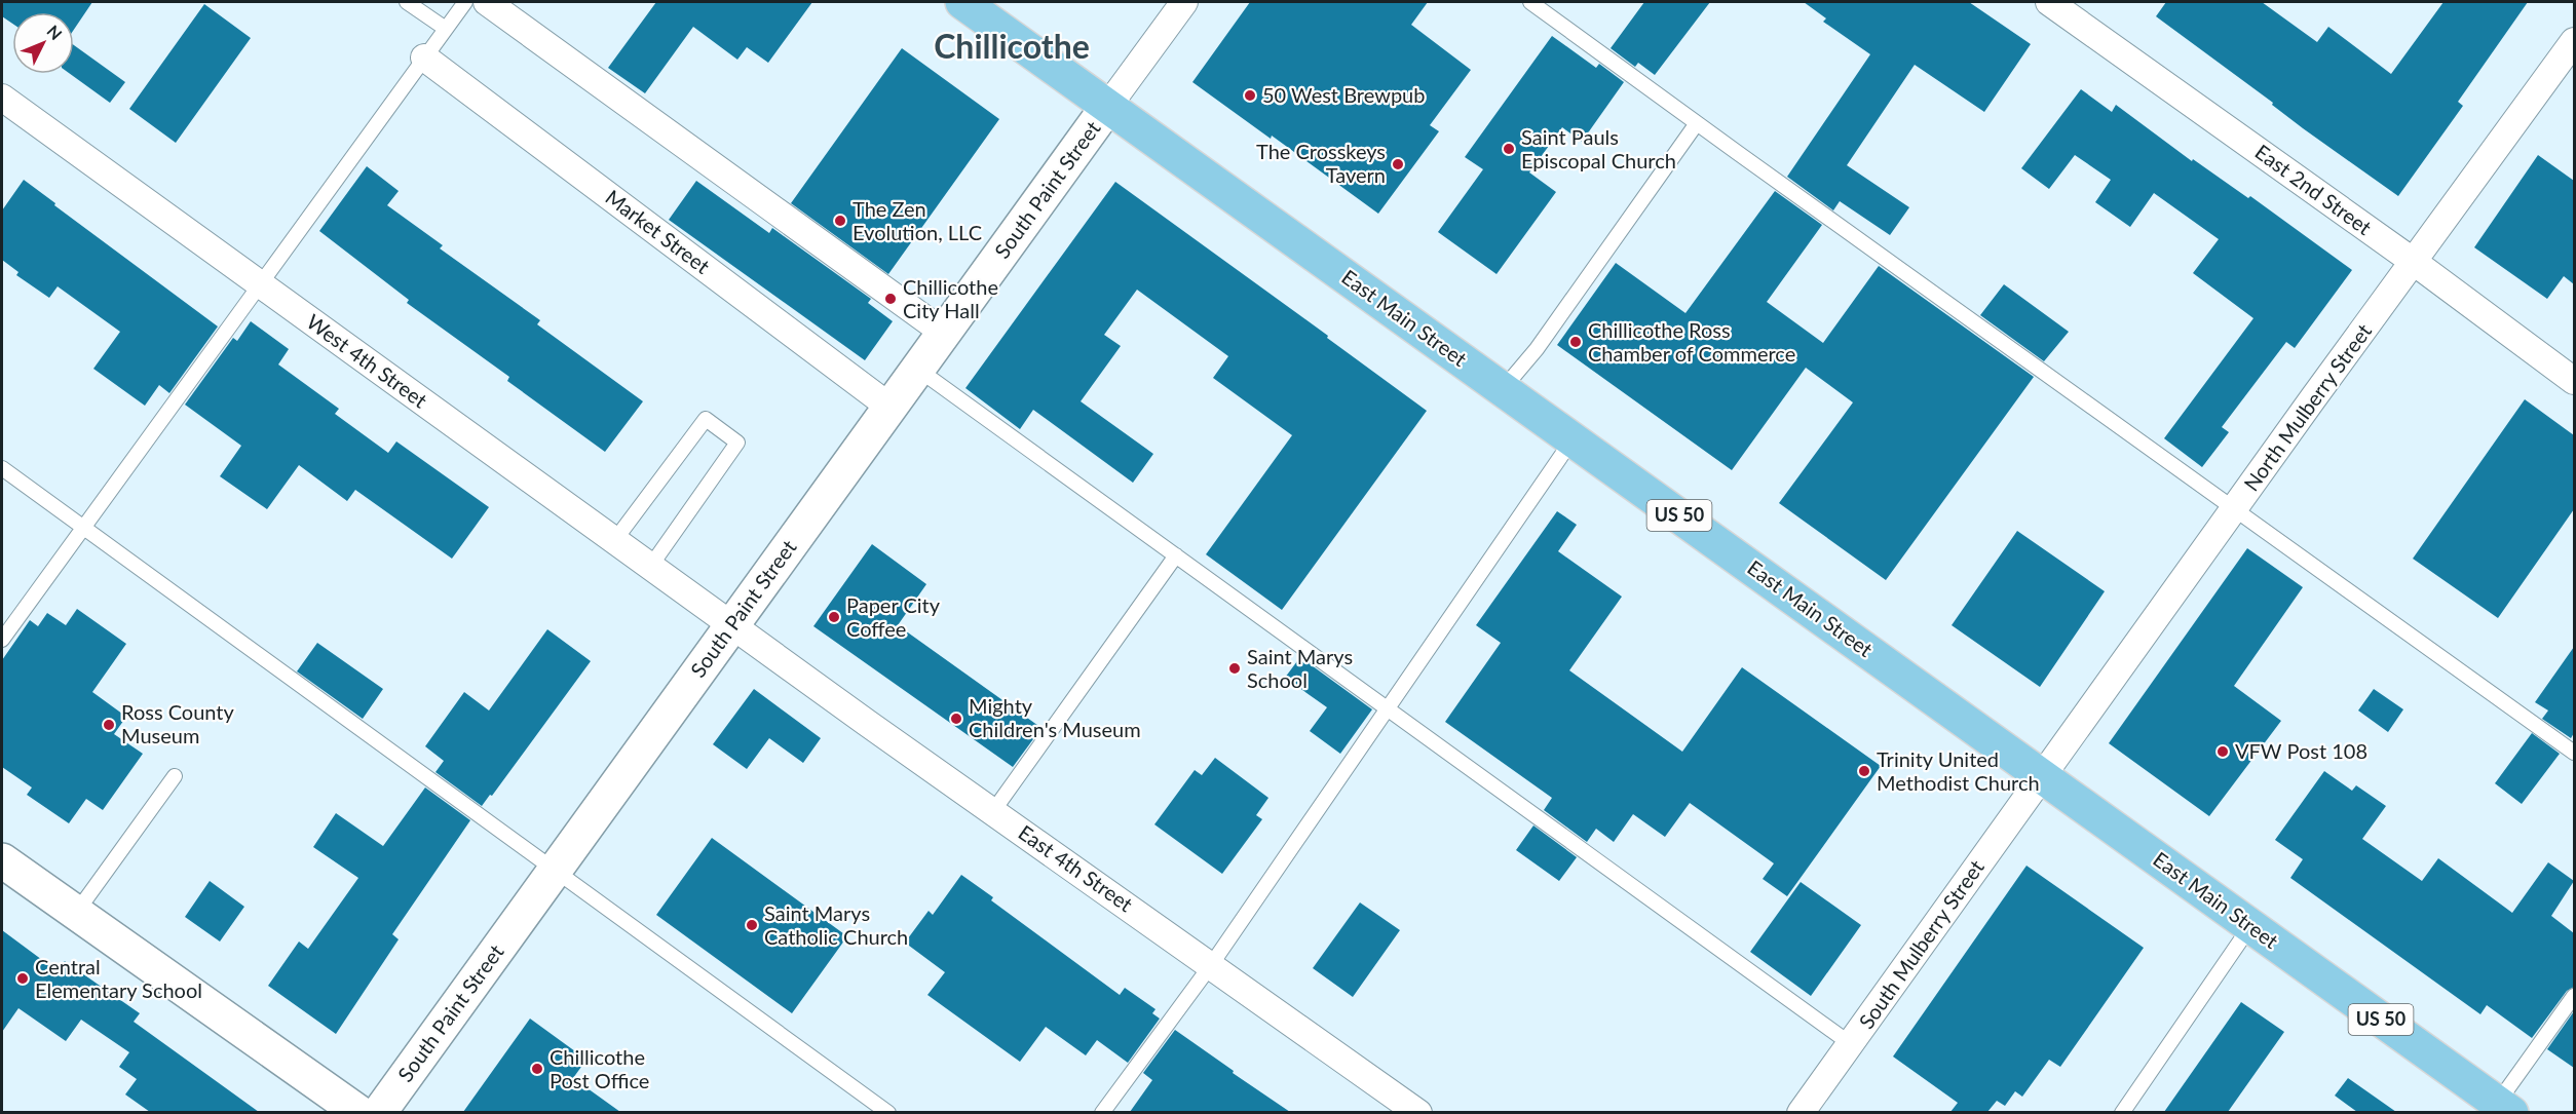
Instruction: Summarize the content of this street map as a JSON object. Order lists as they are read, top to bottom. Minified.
{"streets":{"main road":["South Paint Street","East Main Street","US 50"],"street":["East 2nd Street","Market Street","West 4th Street","North Mulberry Street","East 4th Street","South Mulberry Street"]},"crossings":[["South Paint Street","Market Street"],["South Paint Street","East Main Street"],["South Paint Street","West 4th Street"],["South Paint Street","US 50"],["South Paint Street","East 4th Street"],["East 2nd Street","North Mulberry Street"],["East Main Street","North Mulberry Street"],["East Main Street","US 50"],["East Main Street","South Mulberry Street"],["West 4th Street","East 4th Street"],["North Mulberry Street","South Mulberry Street"]],"districts":["Chillicothe"],"places":["50 West Brewpub","Saint Pauls Episcopal Church","The Crosskeys Tavern","The Zen Evolution, LLC","Chillicothe City Hall","Chillicothe Ross Chamber of Commerce","Paper City Coffee","Saint Marys School","Mighty Children's Museum","Ross County Museum","VFW Post 108","Trinity United Methodist Church","Saint Marys Catholic Church","Central Elementary School","Chillicothe Post Office"],"north":"top right"}
